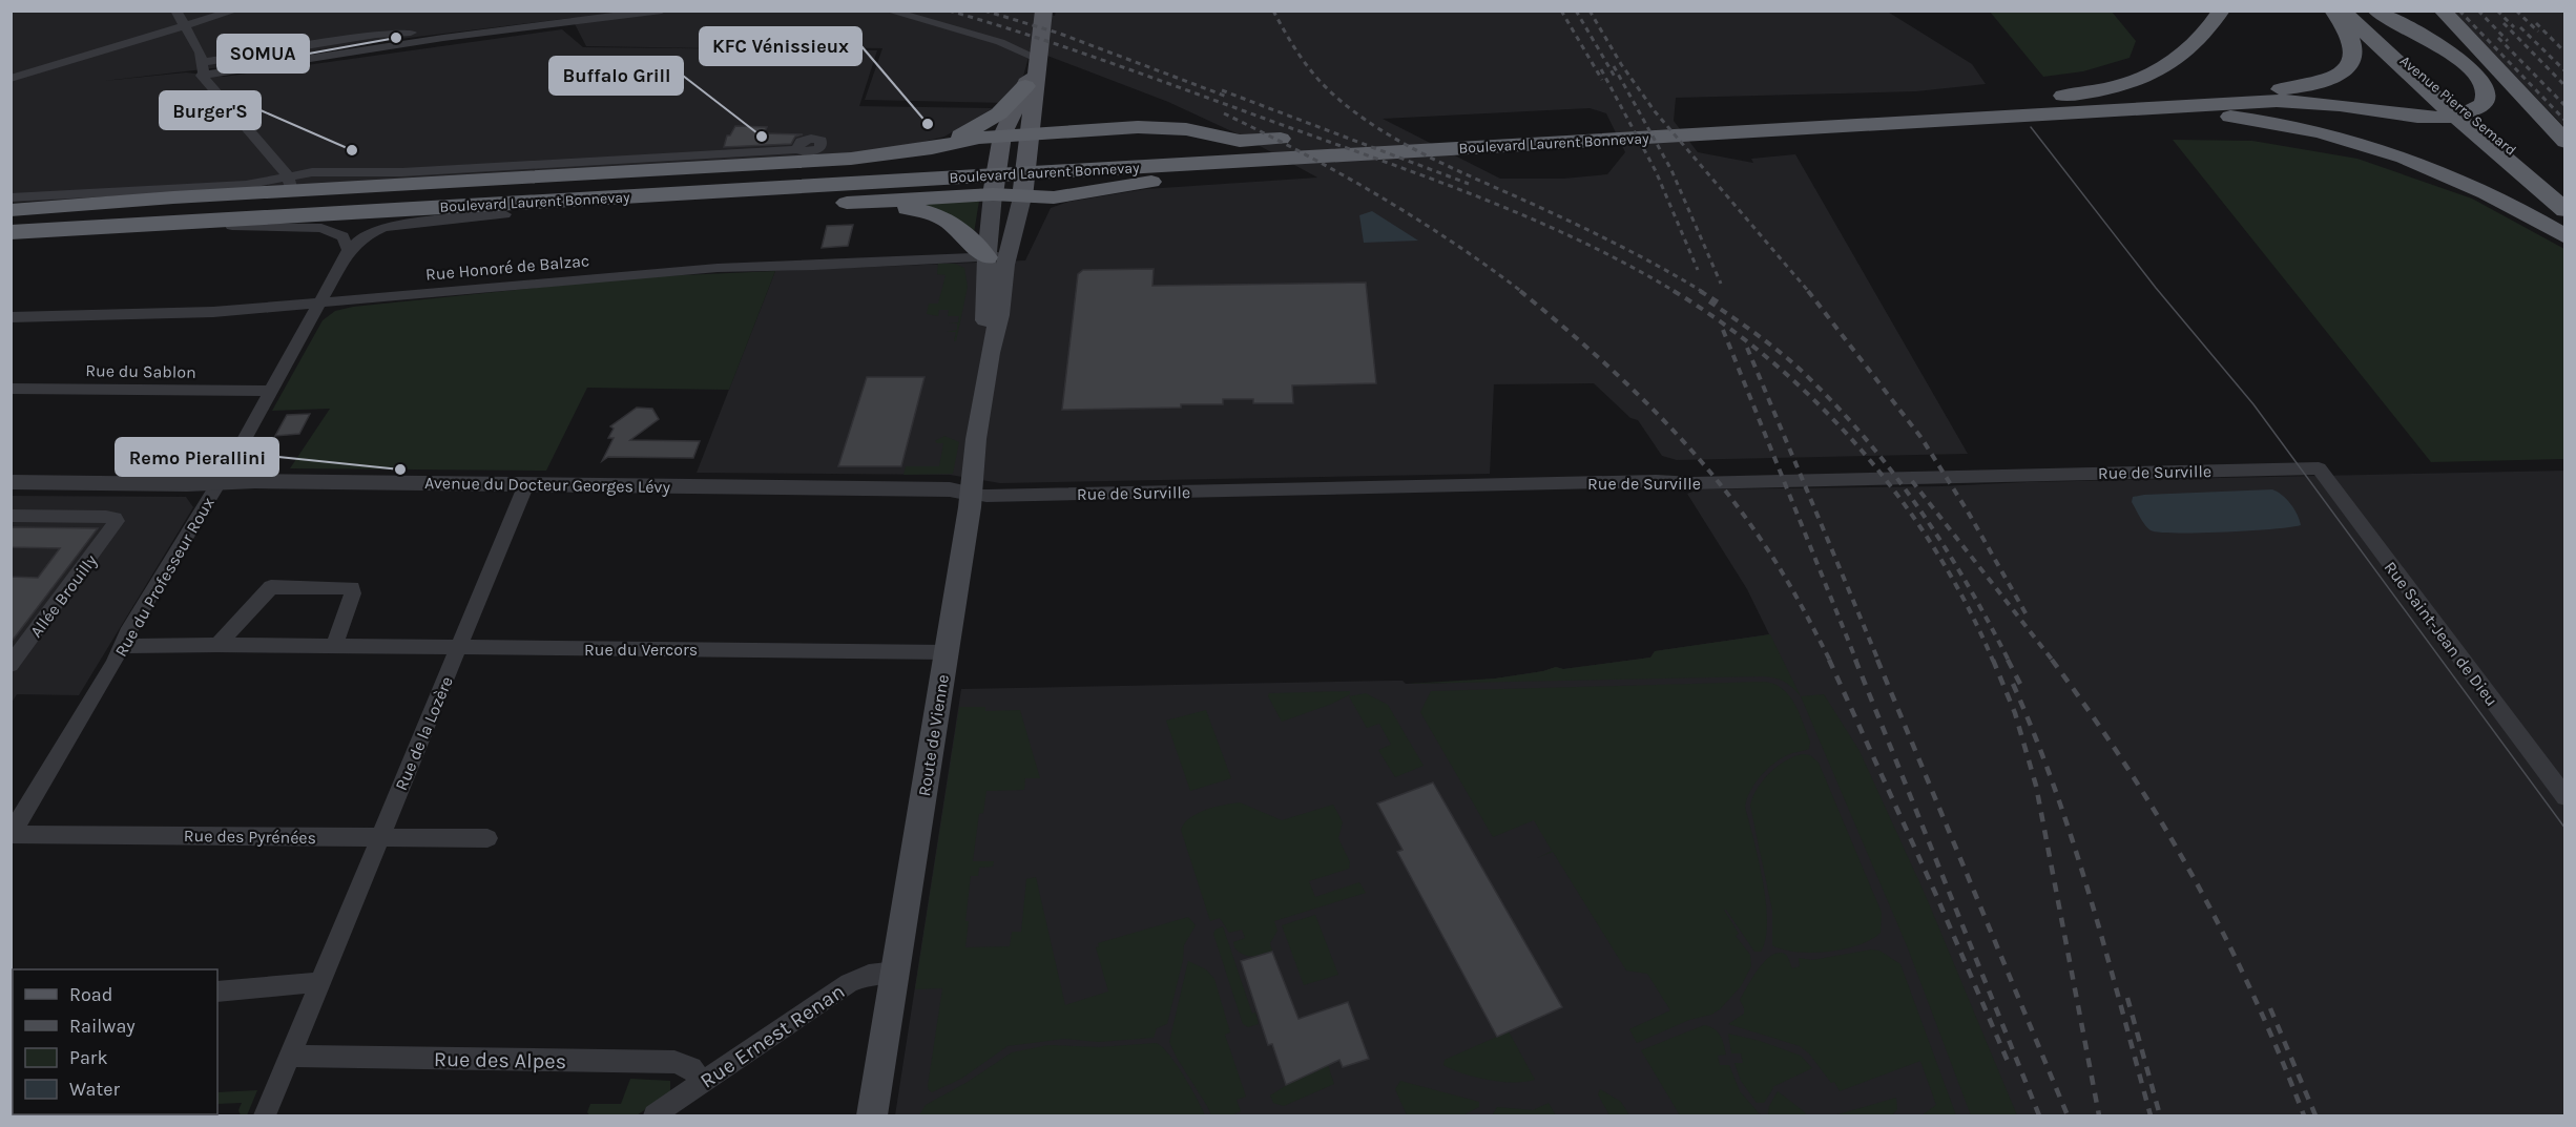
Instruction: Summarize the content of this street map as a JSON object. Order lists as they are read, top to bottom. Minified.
{"streets":{"highway":["Avenue Pierre Semard","Boulevard Laurent Bonnevay"],"main road":["Route de Vienne"],"street":["Rue Honoré de Balzac","Rue du Sablon","Rue de Surville","Avenue du Docteur Georges Lévy","Rue du Professeur Roux","Allée Brouilly","Rue Saint-Jean de Dieu","Rue du Vercors","Rue de la Lozère","Rue des Pyrénées","Rue Ernest Renan","Rue des Alpes"]},"crossings":[["Rue Honoré de Balzac","Rue du Professeur Roux"],["Rue Honoré de Balzac","Route de Vienne"],["Rue du Sablon","Rue du Professeur Roux"],["Rue de Surville","Avenue du Docteur Georges Lévy"],["Rue de Surville","Rue Saint-Jean de Dieu"],["Rue de Surville","Route de Vienne"],["Avenue du Docteur Georges Lévy","Rue du Professeur Roux"],["Avenue du Docteur Georges Lévy","Rue de la Lozère"],["Avenue du Docteur Georges Lévy","Route de Vienne"],["Rue du Professeur Roux","Rue du Vercors"],["Rue du Professeur Roux","Rue des Pyrénées"],["Rue du Vercors","Rue de la Lozère"],["Rue du Vercors","Route de Vienne"],["Rue de la Lozère","Rue des Pyrénées"],["Rue de la Lozère","Rue des Alpes"],["Route de Vienne","Rue Ernest Renan"],["Rue Ernest Renan","Rue des Alpes"]],"places":["SOMUA","KFC Vénissieux","Buffalo Grill","Burger'S","Remo Pierallini"],"legend":["Road","Railway","Park","Water"]}
